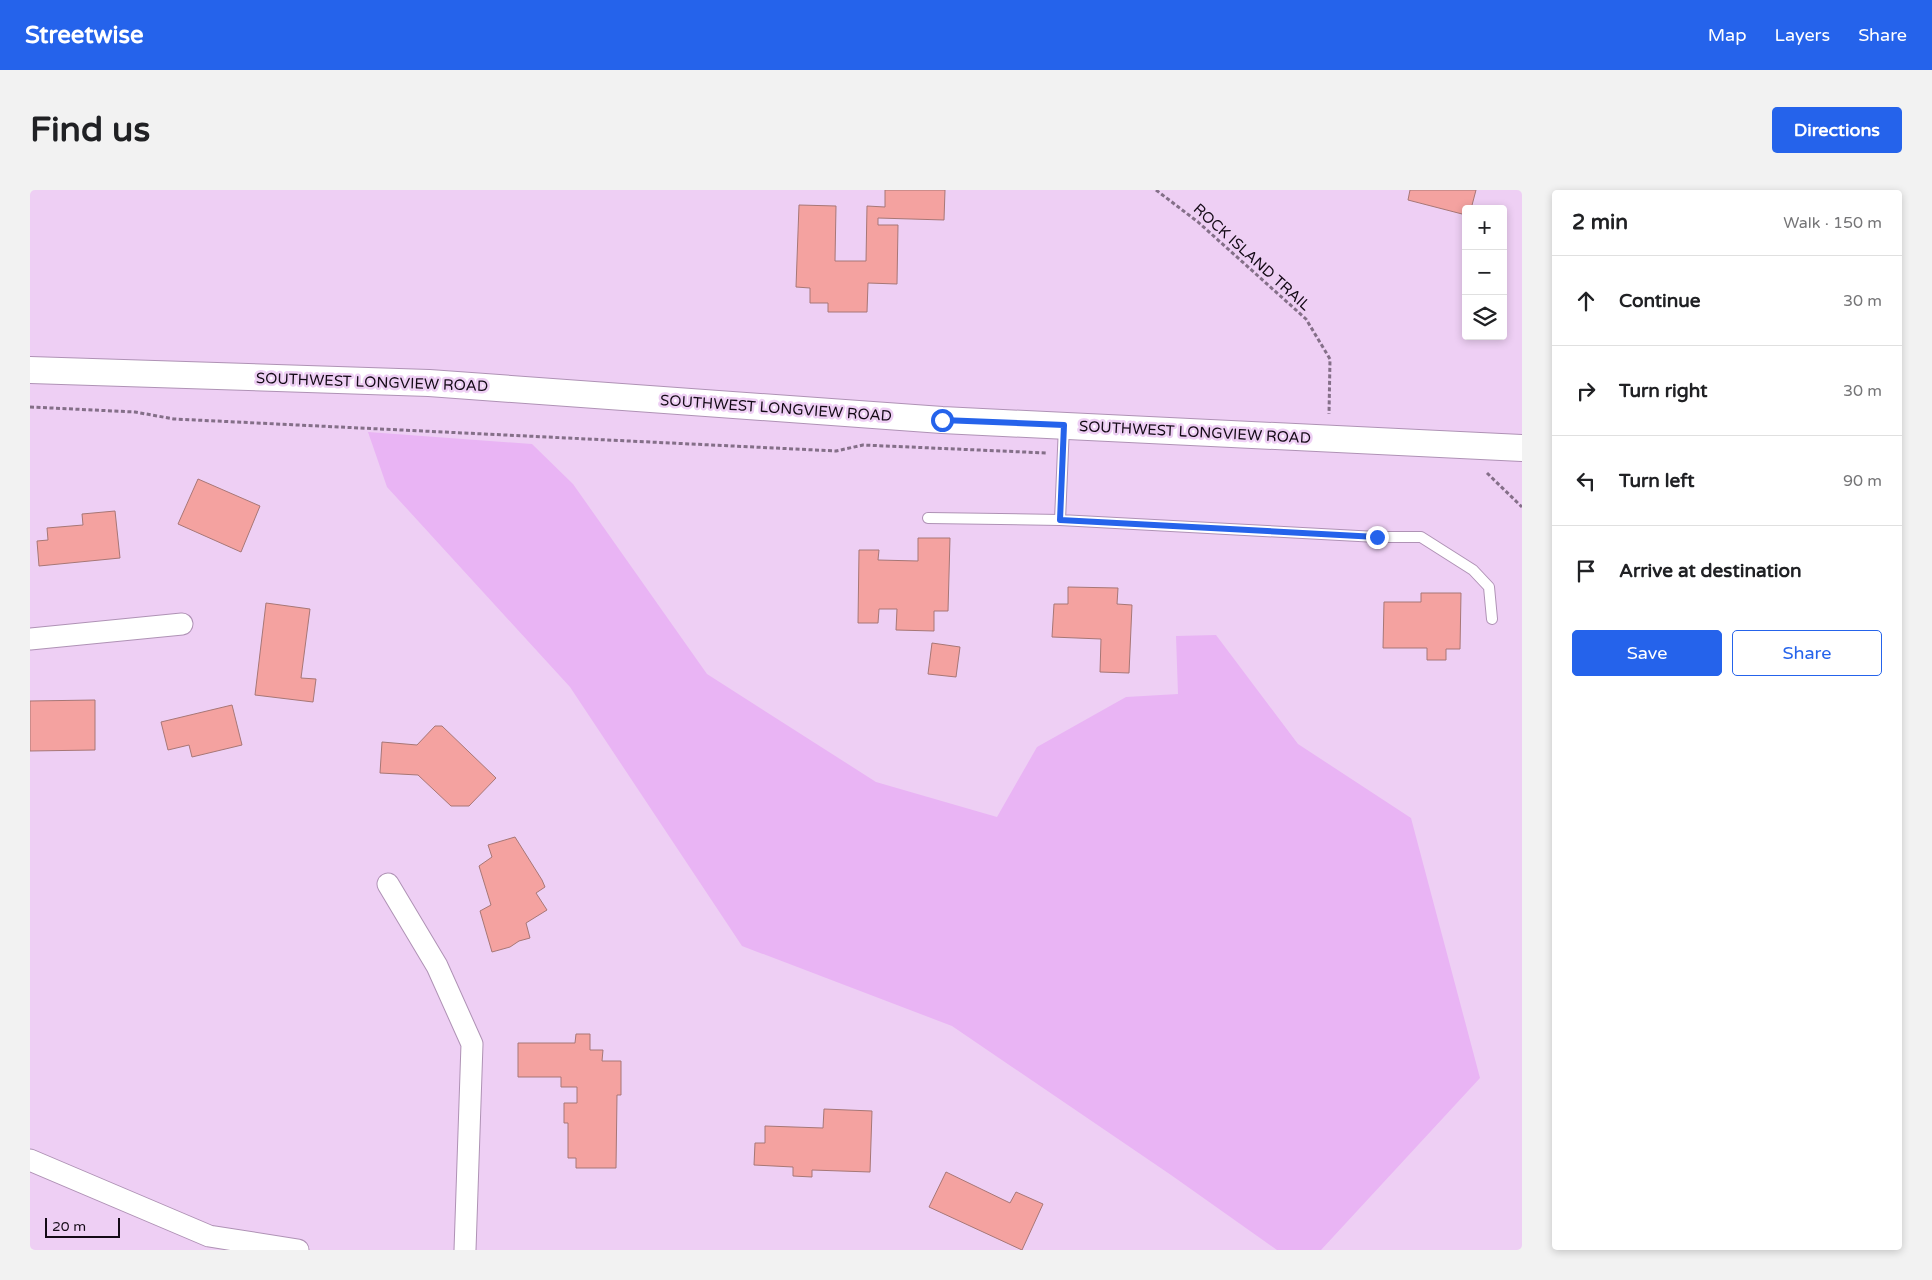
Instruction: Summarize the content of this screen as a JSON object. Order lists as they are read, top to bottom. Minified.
{"streets":{"street":["SOUTHWEST LONGVIEW ROAD"],"path":["ROCK ISLAND TRAIL"]},"scale_bar":"20 m","page":{"header":"Streetwise","nav":["Map","Layers","Share"],"buttons":["Directions",["Save","Share"]],"title":"Find us","heading":["2 min","Walk · 150 m"],"map_buttons":["+","−"],"list":[["Continue","30 m"],["Turn right","30 m"],["Turn left","90 m"],"Arrive at destination"],"scale":"20 m"}}
